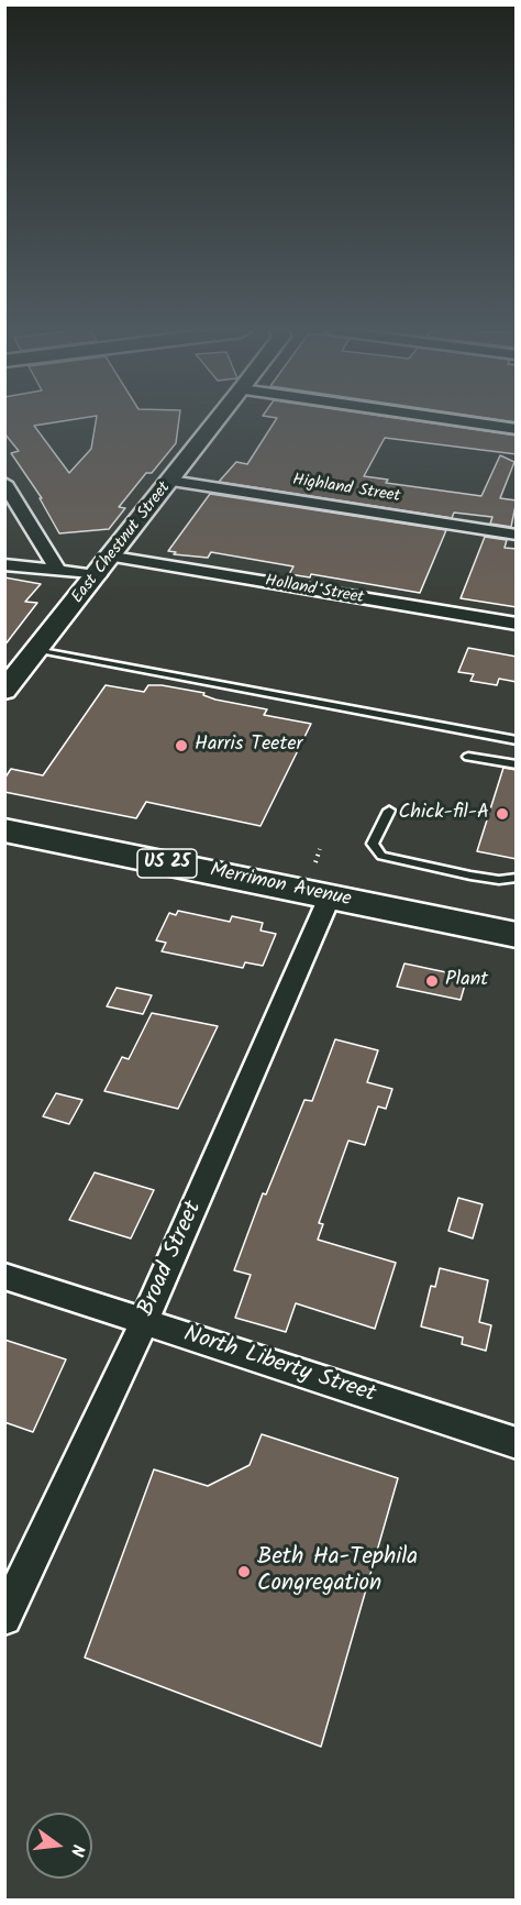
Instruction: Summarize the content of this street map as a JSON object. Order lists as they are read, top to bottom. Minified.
{"streets":{"main road":["US 25","Merrimon Avenue"],"street":["Highland Street","East Chestnut Street","Holland Street","Broad Street","North Liberty Street"]},"crossings":[["Highland Street","East Chestnut Street"],["East Chestnut Street","Holland Street"],["Merrimon Avenue","Broad Street"],["Broad Street","North Liberty Street"]],"places":["Harris Teeter","Chick-fil-A","Plant","Beth Ha-Tephila Congregation"],"north":"right"}
